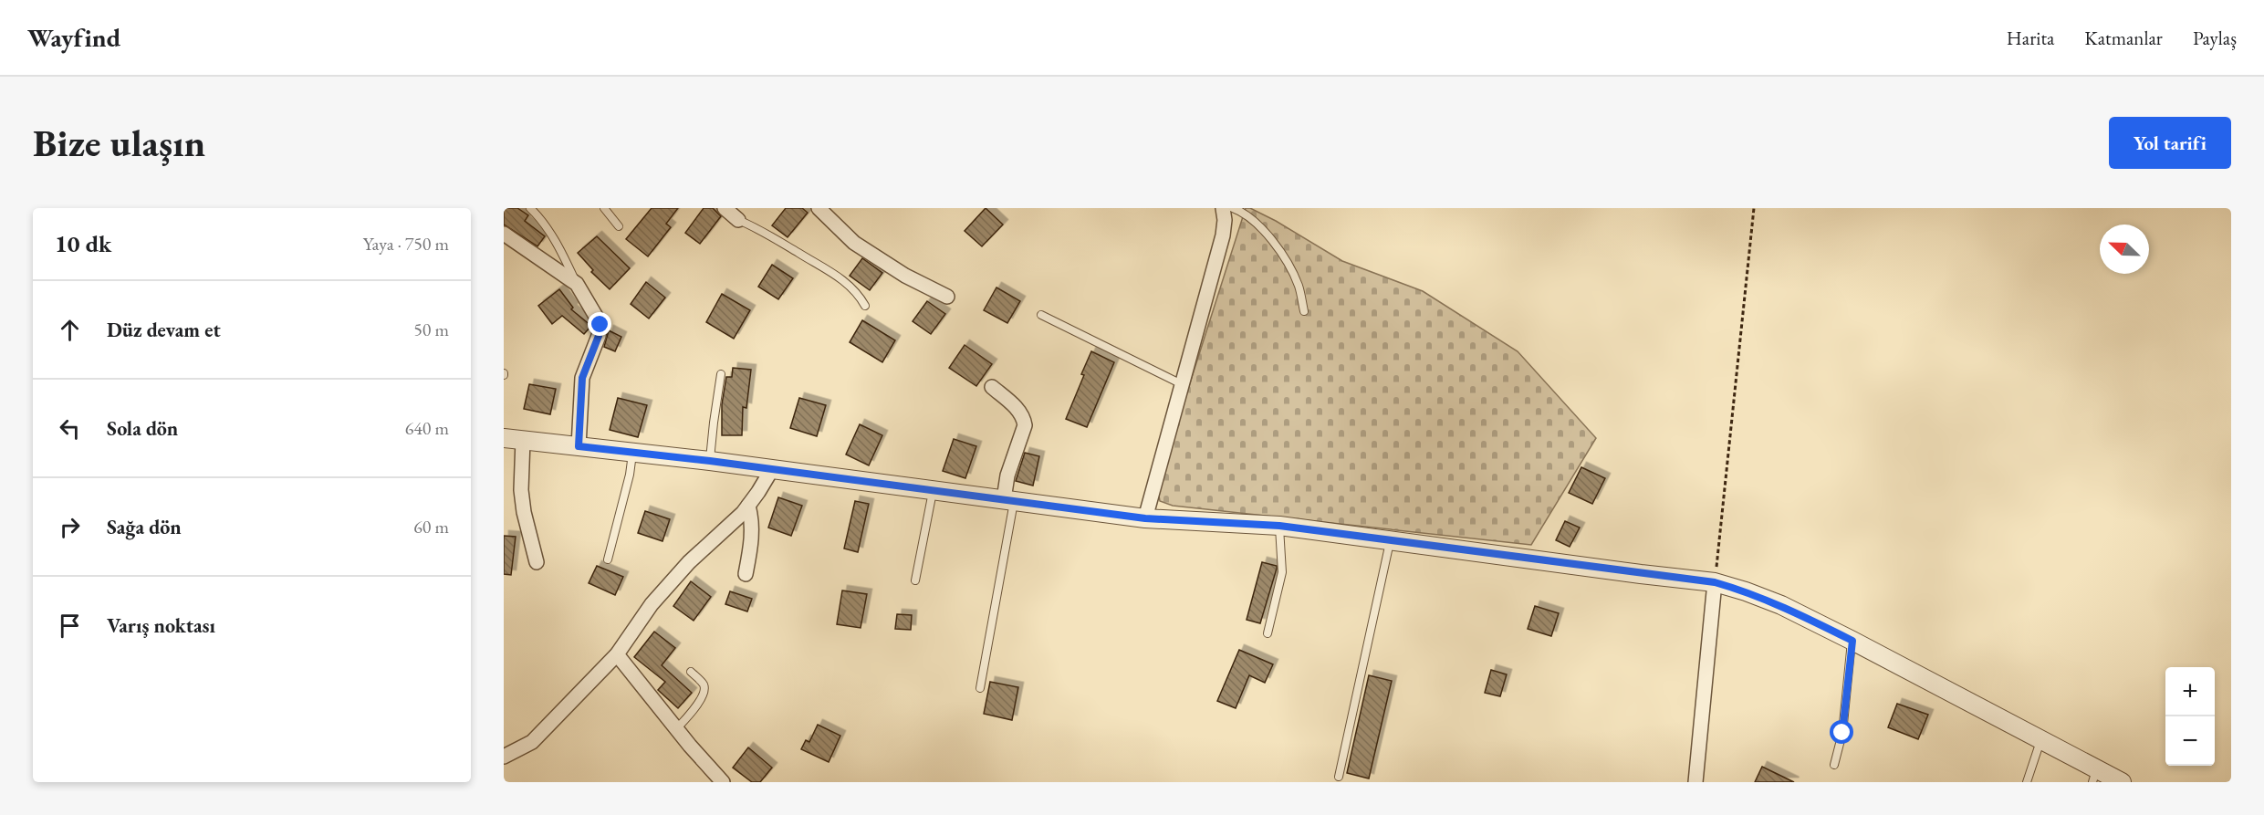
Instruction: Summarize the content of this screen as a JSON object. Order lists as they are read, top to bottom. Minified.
{"north":"top left","page":{"header":"Wayfind","nav":["Harita","Katmanlar","Paylaş"],"buttons":"Yol tarifi","title":"Bize ulaşın","heading":["10 dk","Yaya · 750 m"],"list":[["Düz devam et","50 m"],["Sola dön","640 m"],["Sağa dön","60 m"],"Varış noktası"],"map_buttons":["+","−"]}}
